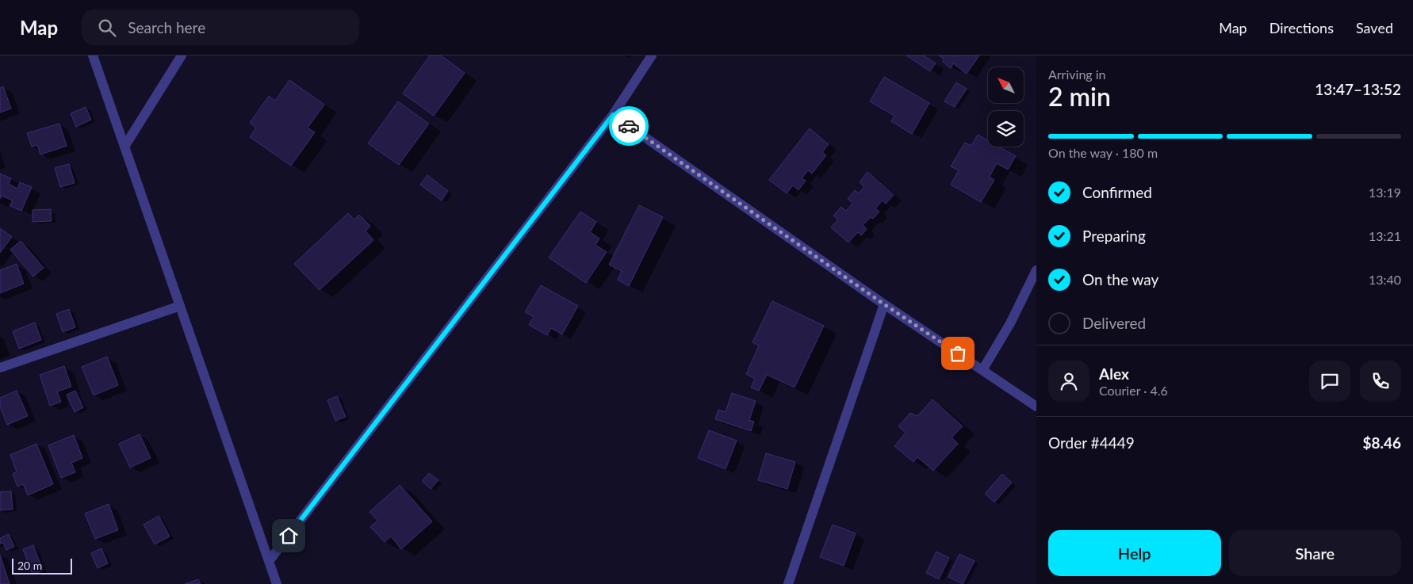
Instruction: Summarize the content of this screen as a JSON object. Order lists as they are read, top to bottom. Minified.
{"scale_bar":"20 m","north":"top left","page":{"header":"Map","search":"Search here","nav":["Map","Directions","Saved"],"heading":["2 min","Arriving in","13:47–13:52"],"panel":["Alex","Courier · 4.6","Order #4449","$8.46"],"bar":"On the way · 180 m","list":[["Confirmed","13:19"],["Preparing","13:21"],["On the way","13:40"],"Delivered"],"buttons":["Help","Share"],"scale":"20 m"}}
